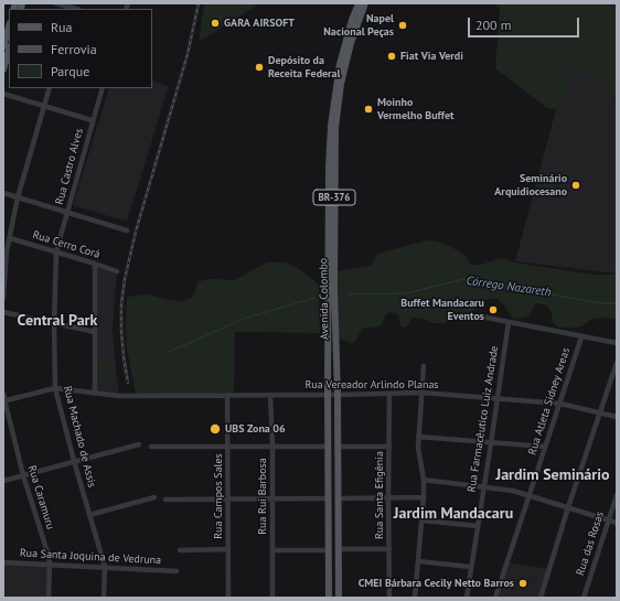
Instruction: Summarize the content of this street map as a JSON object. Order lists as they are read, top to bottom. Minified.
{"streets":{"main road":["BR-376","Avenida Colombo"],"street":["Rua Castro Alves","Rua Cerro Corá","Rua Vereador Arlindo Planas","Rua Atleta Sidney Areas","Rua Farmacêutico Luiz Andrade","Rua Machado de Assis","Rua Santa Efigênia","Rua Campos Sales","Rua Rui Barbosa","Rua Caramuru","Rua das Rosas","Rua Santa Joquina de Vedruna"]},"crossings":[["Rua Castro Alves","Rua Cerro Corá"],["Rua Castro Alves","Rua Machado de Assis"],["Rua Cerro Corá","Rua Machado de Assis"],["Avenida Colombo","Rua Vereador Arlindo Planas"],["Rua Vereador Arlindo Planas","Rua Atleta Sidney Areas"],["Rua Vereador Arlindo Planas","Rua Farmacêutico Luiz Andrade"],["Rua Vereador Arlindo Planas","Rua Machado de Assis"],["Rua Vereador Arlindo Planas","Rua Santa Efigênia"],["Rua Vereador Arlindo Planas","Rua Campos Sales"],["Rua Vereador Arlindo Planas","Rua Rui Barbosa"],["Rua Machado de Assis","Rua Santa Joquina de Vedruna"],["Rua Caramuru","Rua Santa Joquina de Vedruna"]],"districts":["Central Park","Jardim Seminário","Jardim Mandacaru"],"water":["Córrego Nazareth"],"places":["GARA AIRSOFT","Napel Nacional Peças","Fiat Via Verdi","Depósito da Receita Federal","Moinho Vermelho Buffet","Seminário Arquidiocesano","Buffet Mandacaru Eventos","UBS Zona 06","CMEI Bárbara Cecily Netto Barros"],"legend":["Rua","Ferrovia","Parque"],"scale_bar":"200 m"}
